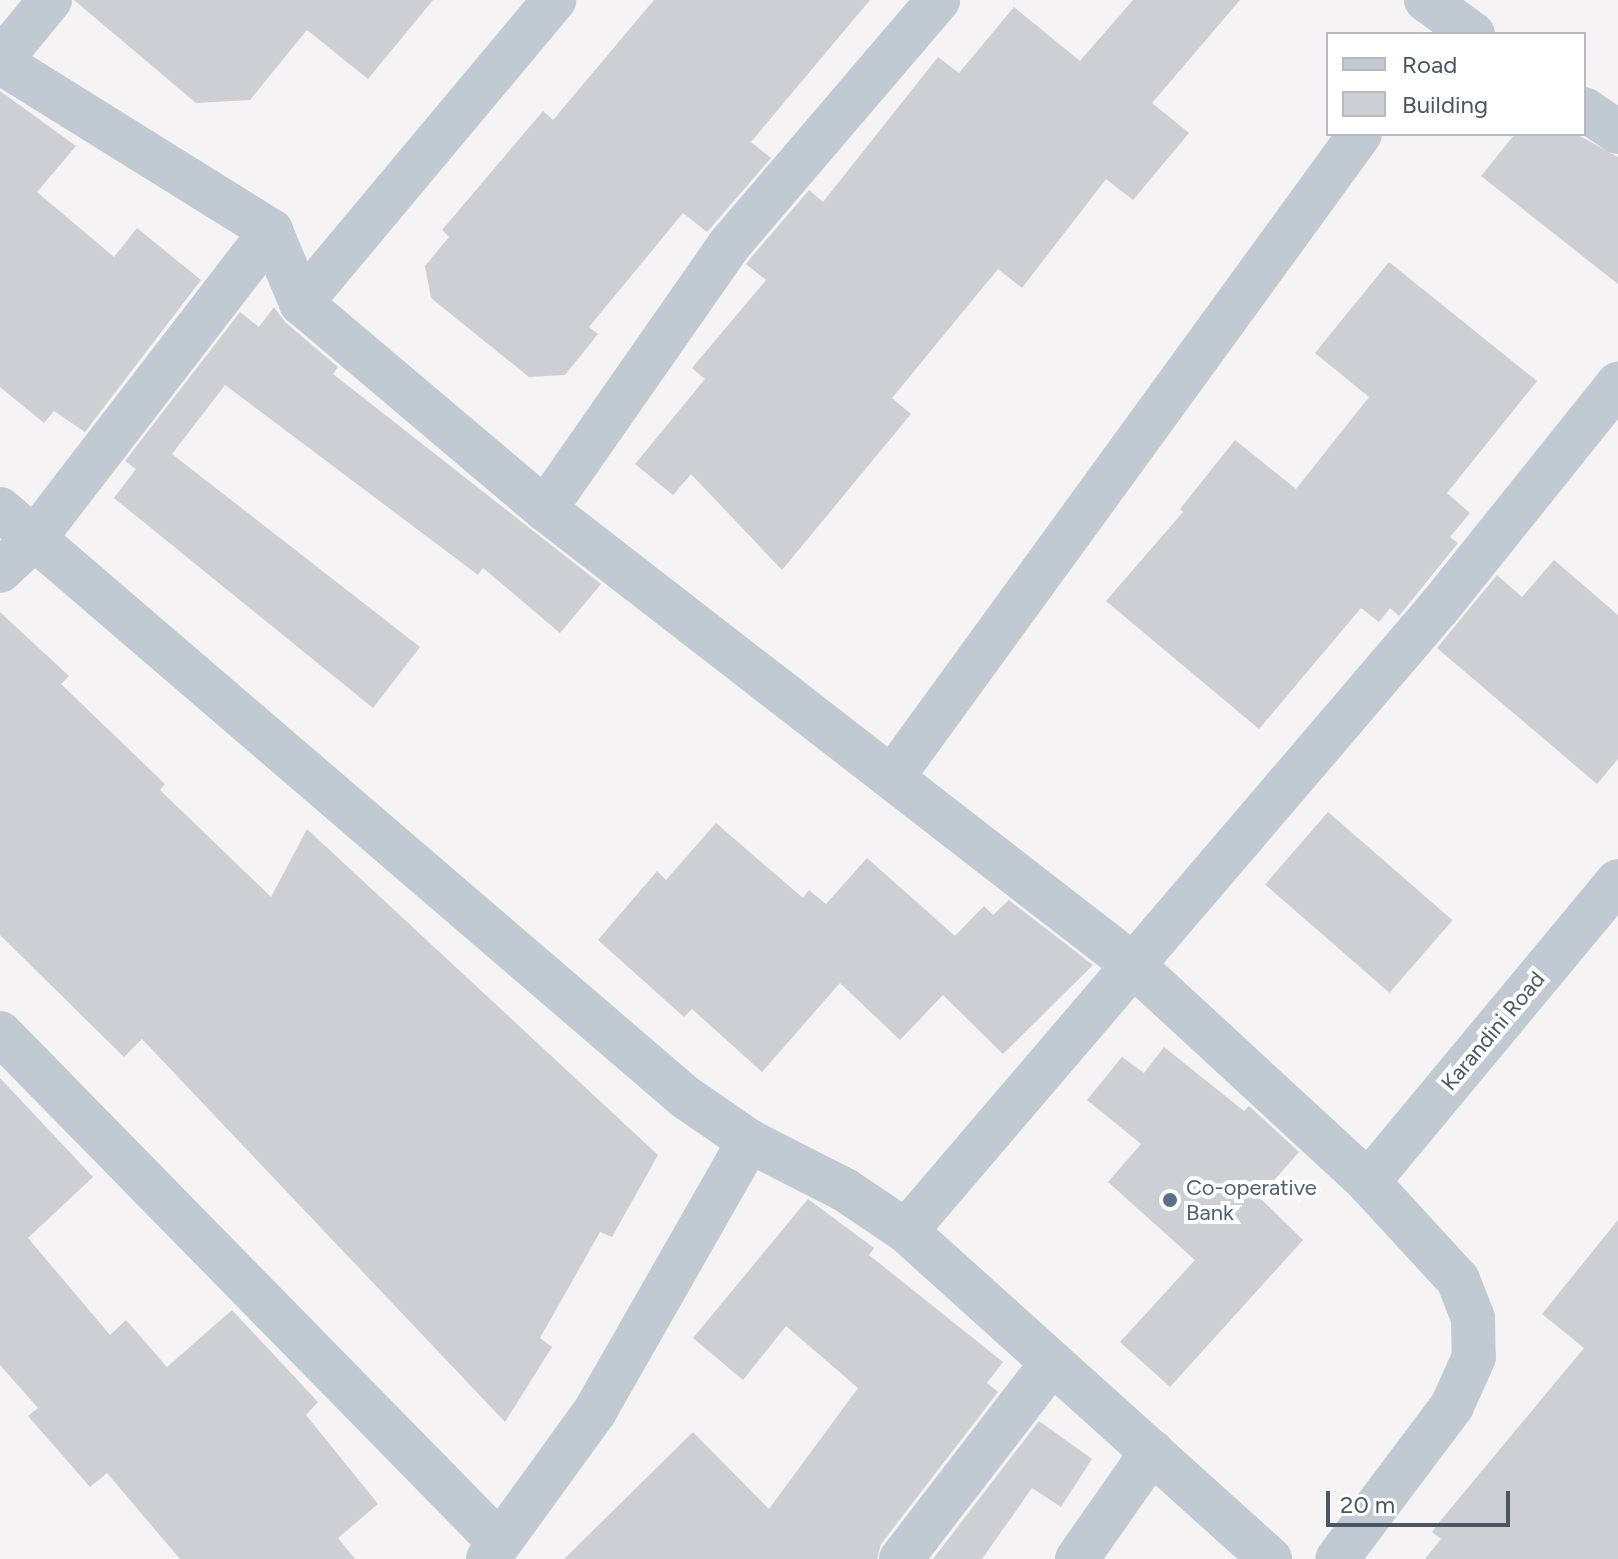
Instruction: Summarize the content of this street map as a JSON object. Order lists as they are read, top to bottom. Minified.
{"streets":{"street":["Karandini Road"]},"places":["Co-operative Bank"],"legend":["Road","Building"],"scale_bar":"20 m"}
